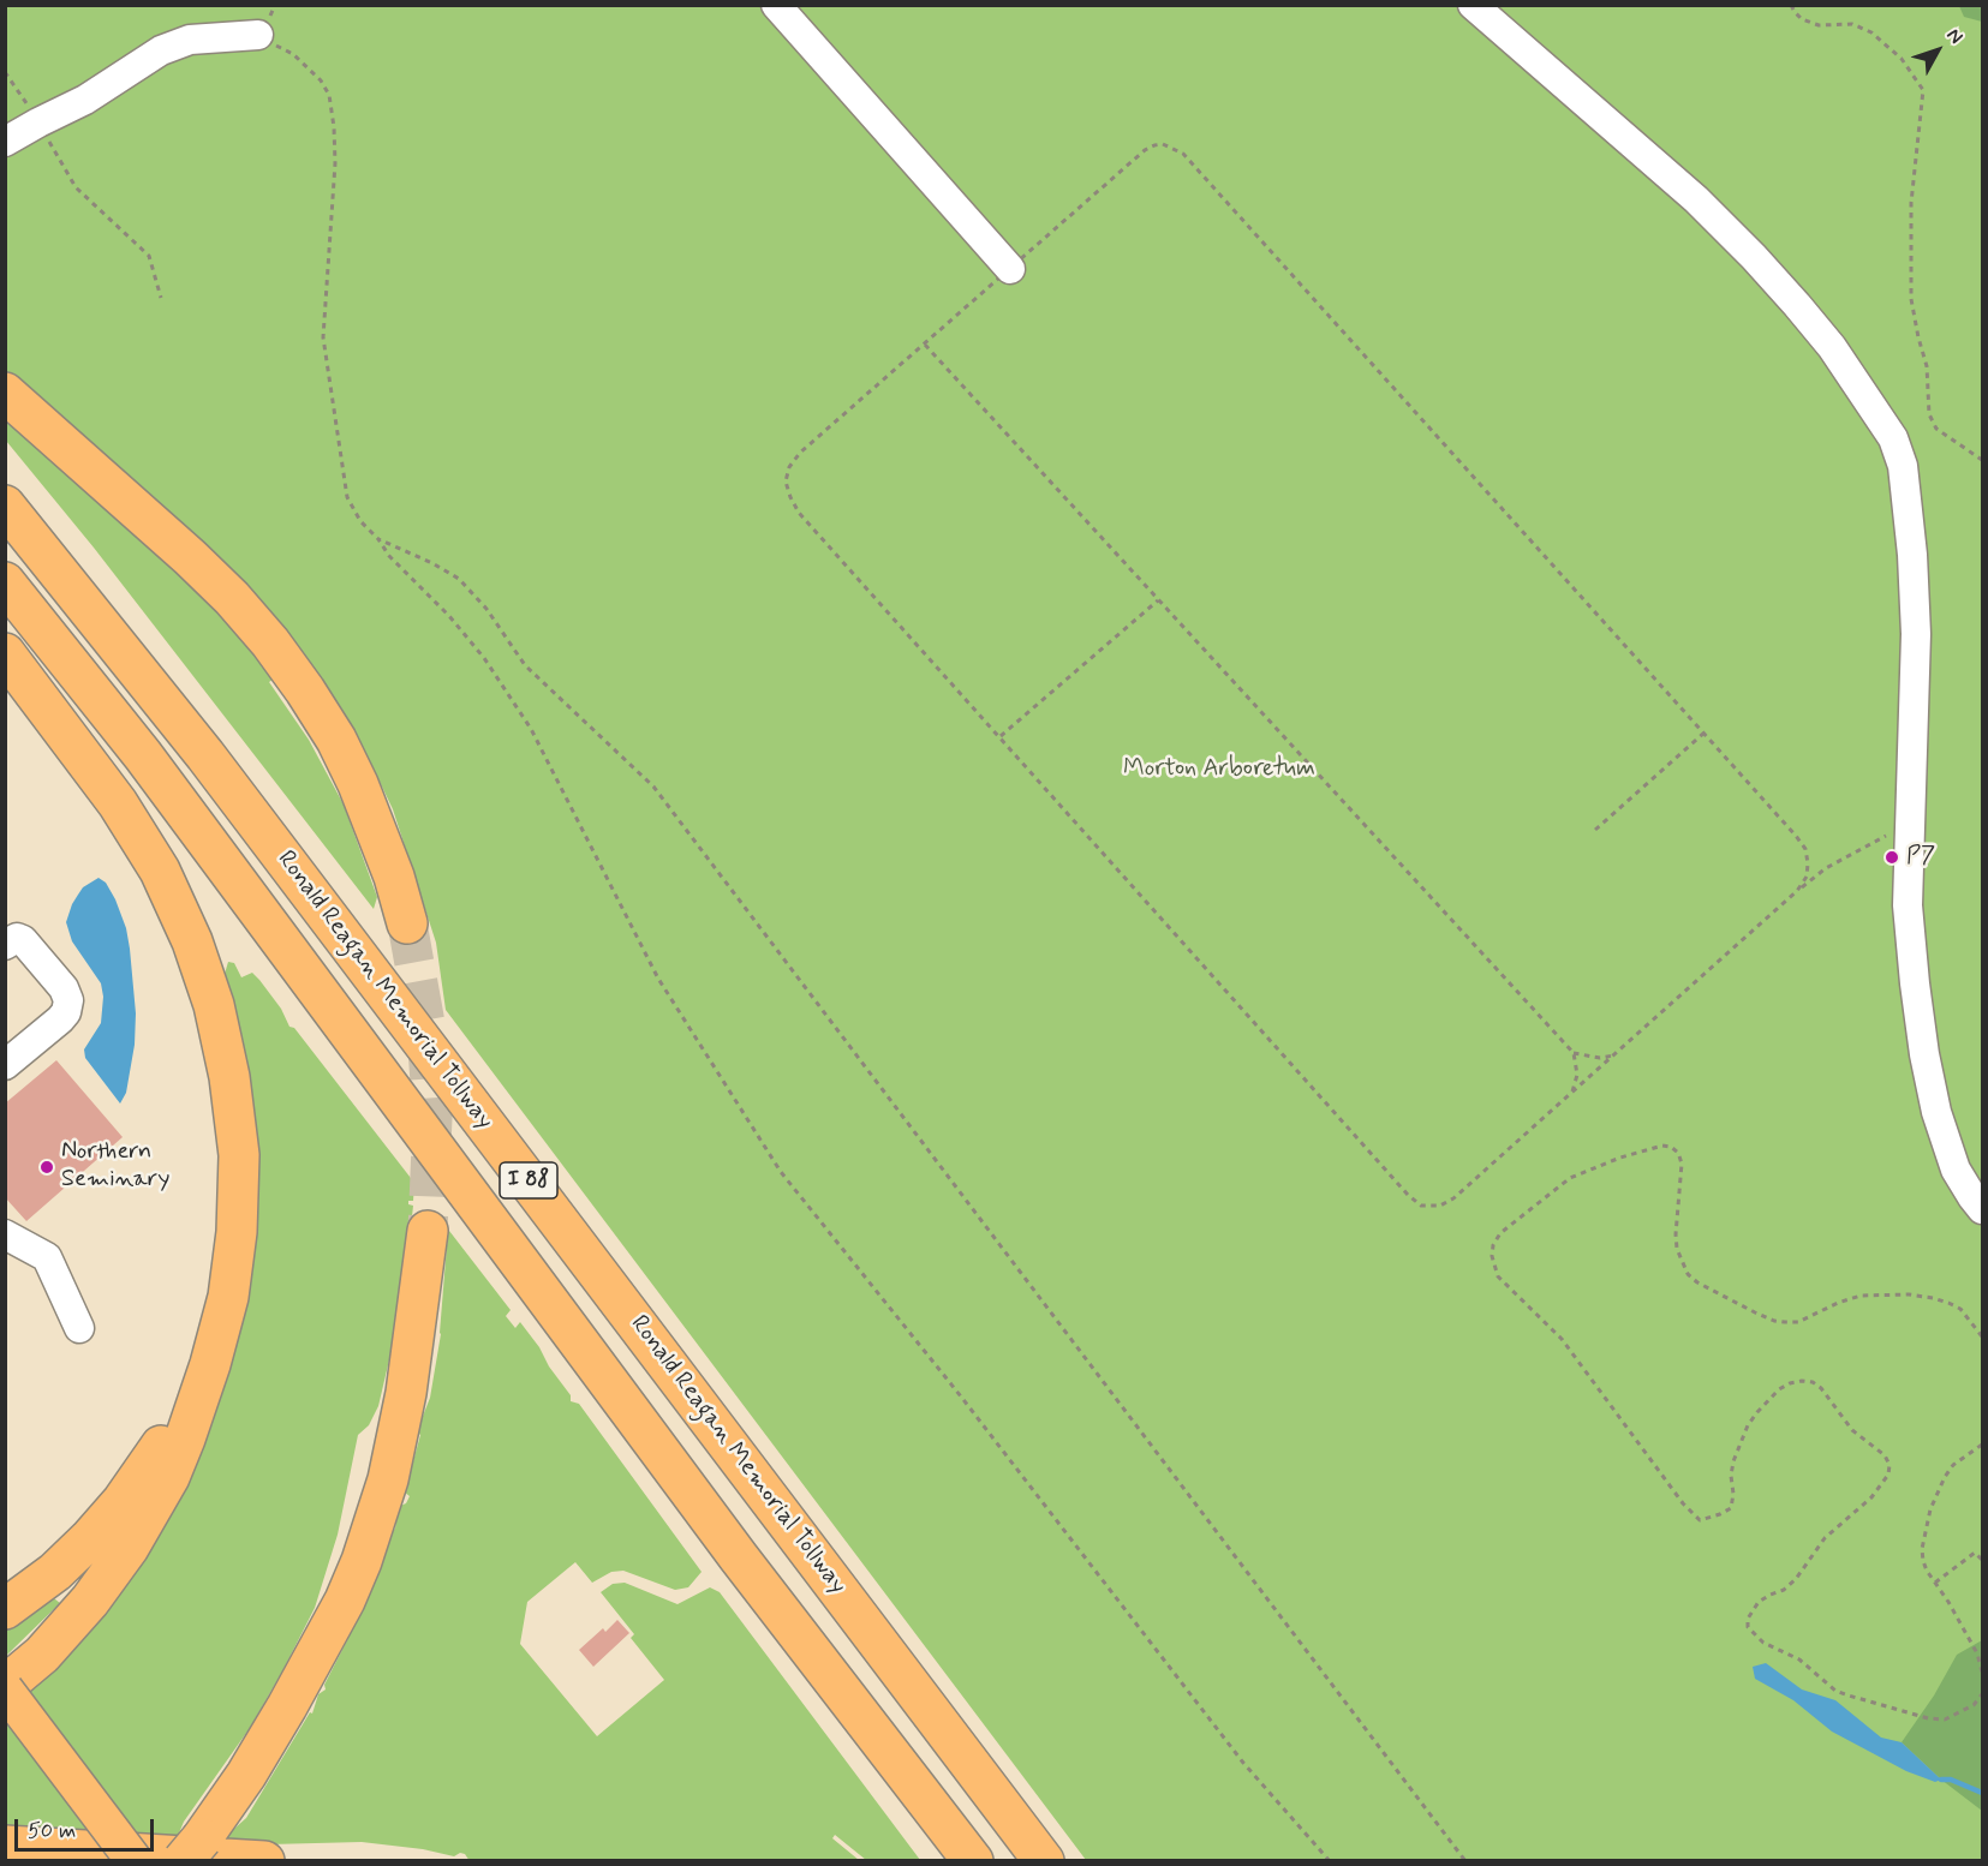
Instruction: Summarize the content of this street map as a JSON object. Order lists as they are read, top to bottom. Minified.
{"streets":{"highway":["Ronald Reagan Memorial Tollway","I 88"]},"parks":["Morton Arboretum"],"places":["P7","Northern Seminary"],"scale_bar":"50 m","north":"top right"}
